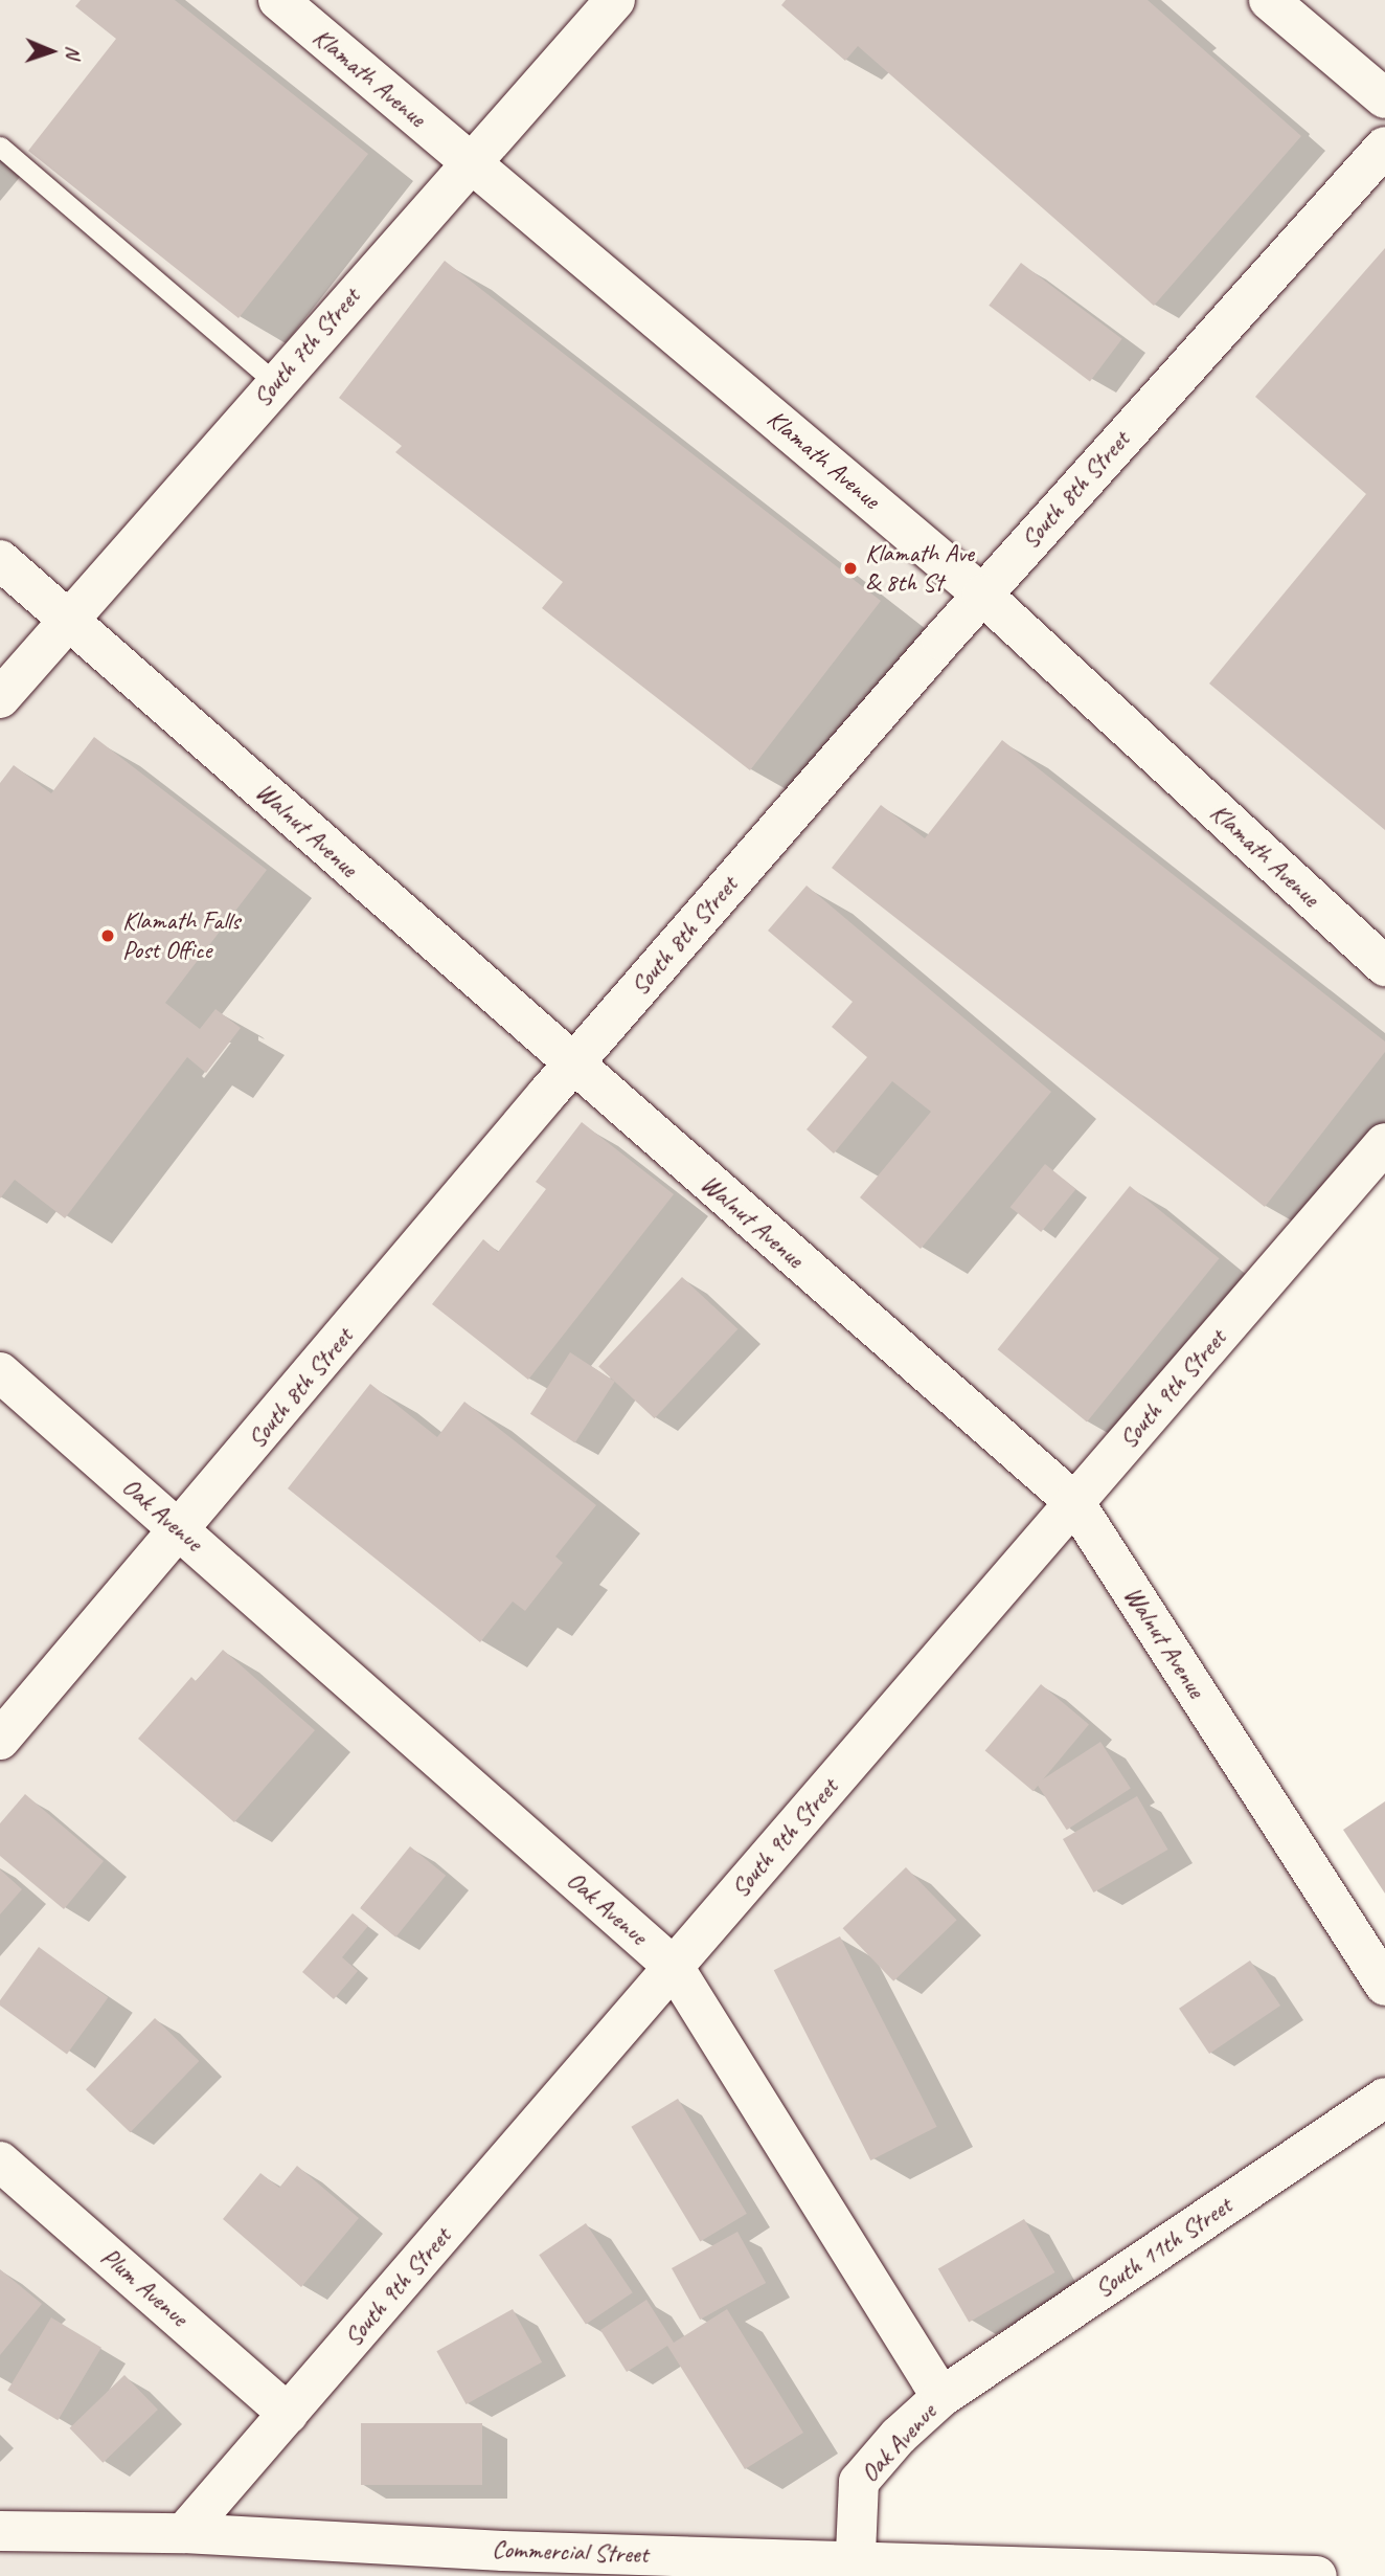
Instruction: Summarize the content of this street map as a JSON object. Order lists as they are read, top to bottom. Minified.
{"streets":{"street":["Klamath Avenue","South 7th Street","South 8th Street","Walnut Avenue","South 9th Street","Oak Avenue","South 11th Street","Plum Avenue","Commercial Street"]},"crossings":[["Klamath Avenue","South 7th Street"],["Klamath Avenue","South 8th Street"],["South 7th Street","Walnut Avenue"],["South 8th Street","Walnut Avenue"],["South 8th Street","Oak Avenue"],["Walnut Avenue","South 9th Street"],["South 9th Street","Oak Avenue"],["South 9th Street","Plum Avenue"],["South 9th Street","Commercial Street"],["Oak Avenue","South 11th Street"],["Oak Avenue","Commercial Street"]],"places":["Klamath Ave & 8th St","Klamath Falls Post Office"],"north":"right"}
